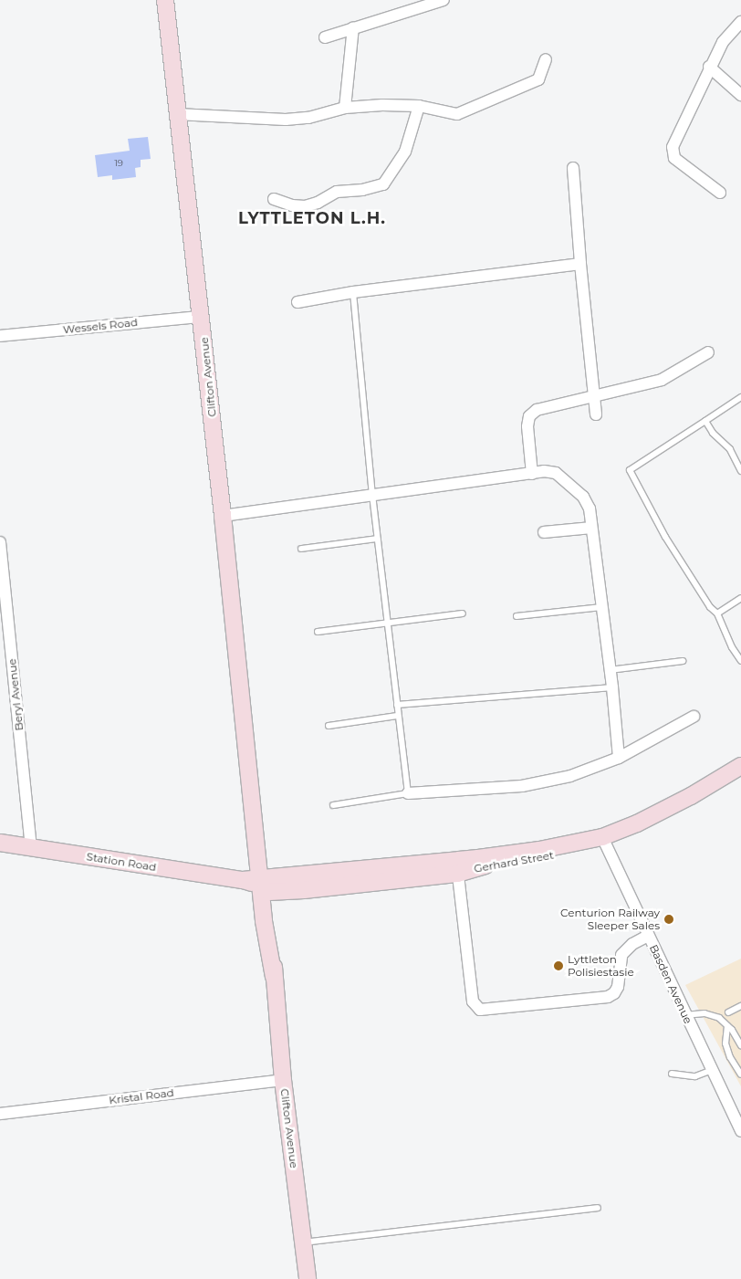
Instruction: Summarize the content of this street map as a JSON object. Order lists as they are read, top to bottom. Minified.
{"streets":{"street":["Wessels Road","Clifton Avenue","Beryl Avenue","Station Road","Gerhard Street","Basden Avenue","Kristal Road"]},"crossings":[["Wessels Road","Clifton Avenue"],["Clifton Avenue","Station Road"],["Clifton Avenue","Gerhard Street"],["Clifton Avenue","Kristal Road"],["Beryl Avenue","Station Road"],["Station Road","Gerhard Street"],["Gerhard Street","Basden Avenue"]],"districts":["LYTTLETON L.H."],"places":["Centurion Railway Sleeper Sales","Lyttleton Polisiestasie"],"house_numbers":["19"]}
